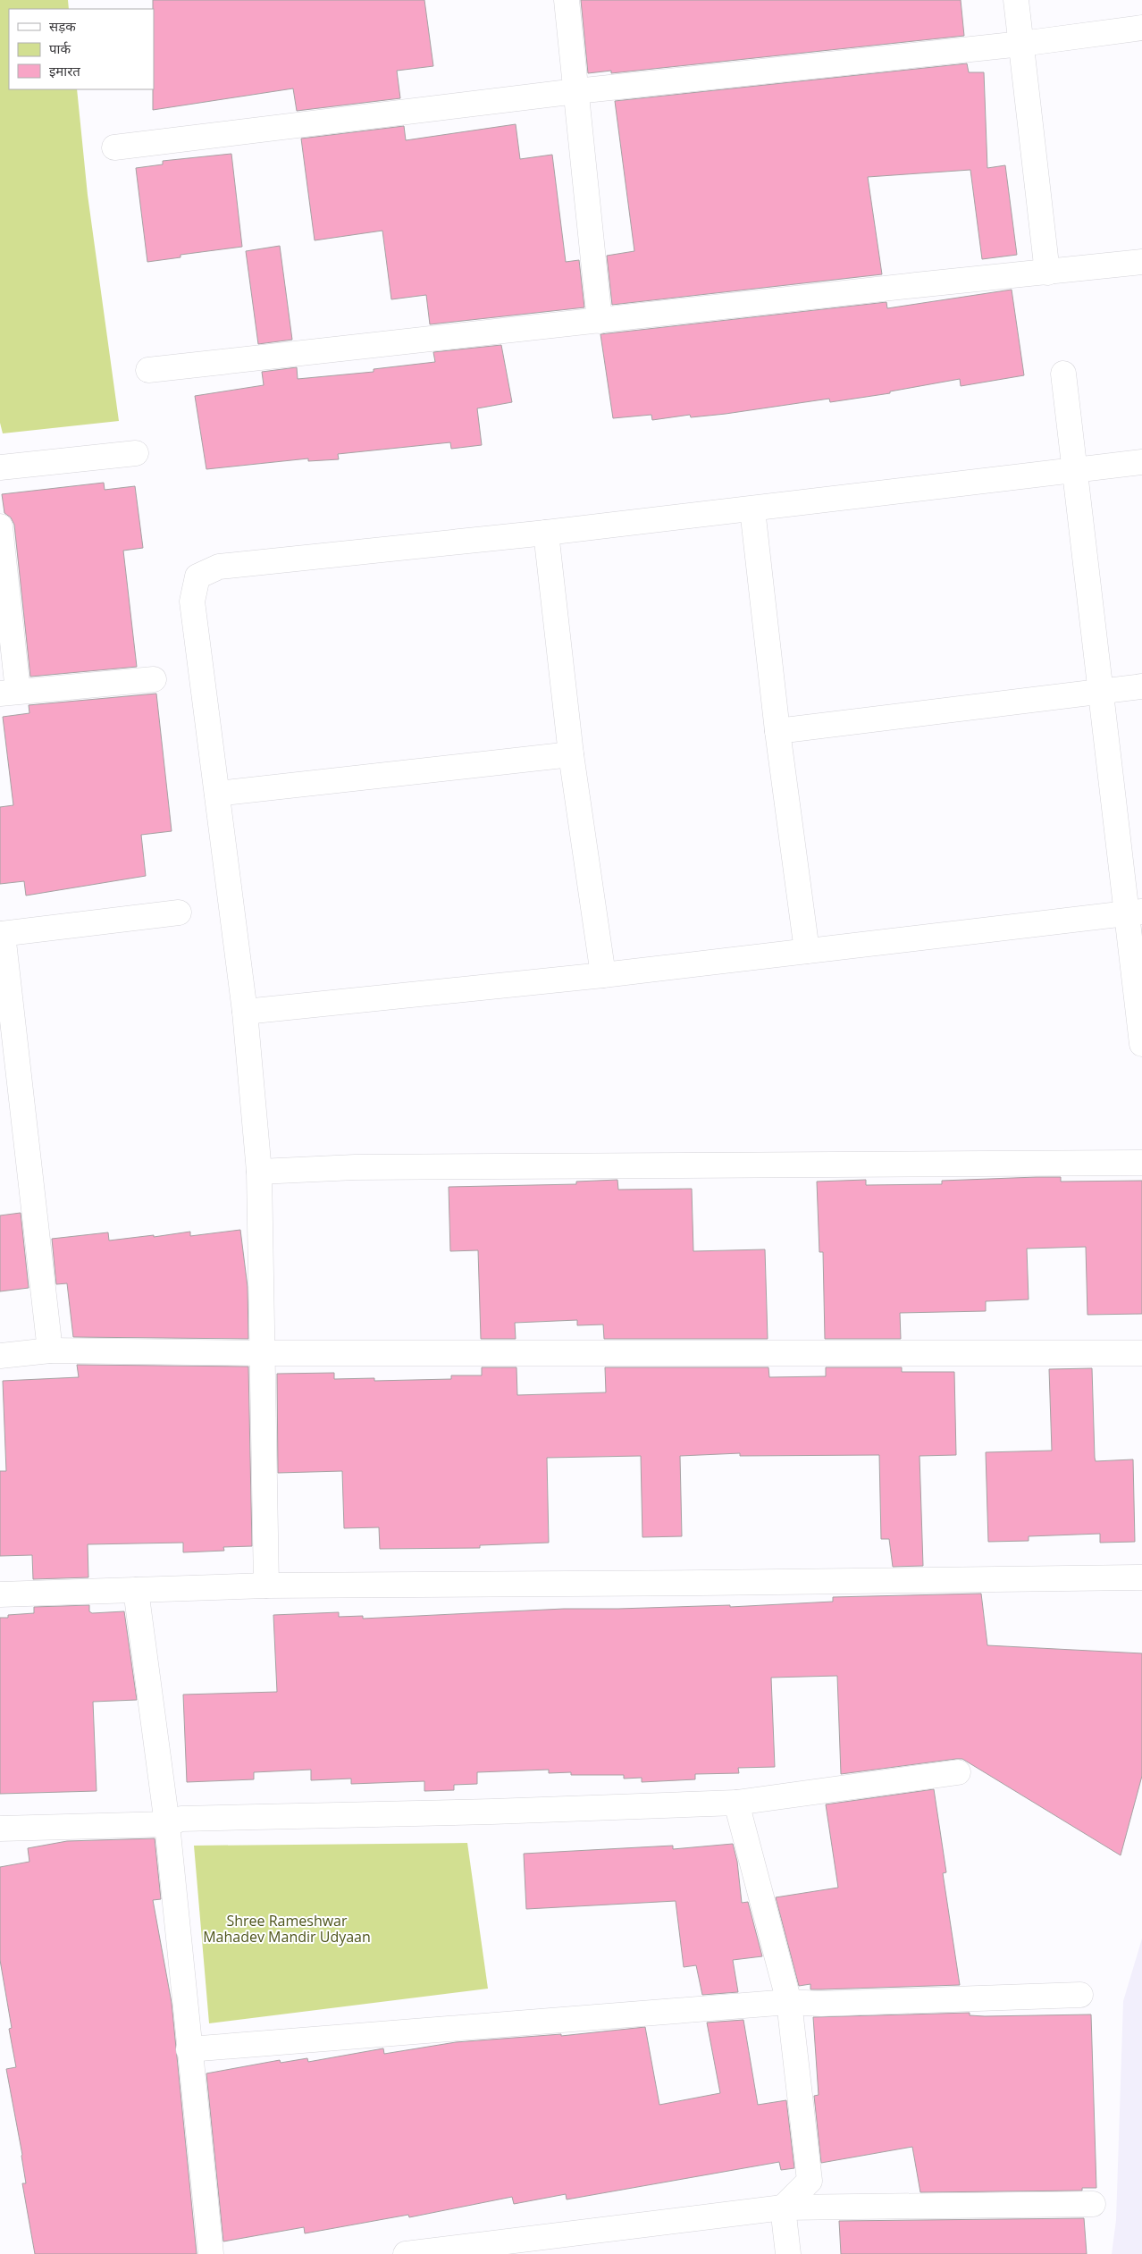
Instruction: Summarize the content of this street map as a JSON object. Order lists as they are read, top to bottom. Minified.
{"parks":["Shree Rameshwar Mahadev Mandir Udyaan"],"legend":["सड़क","पार्क","इमारत"]}
